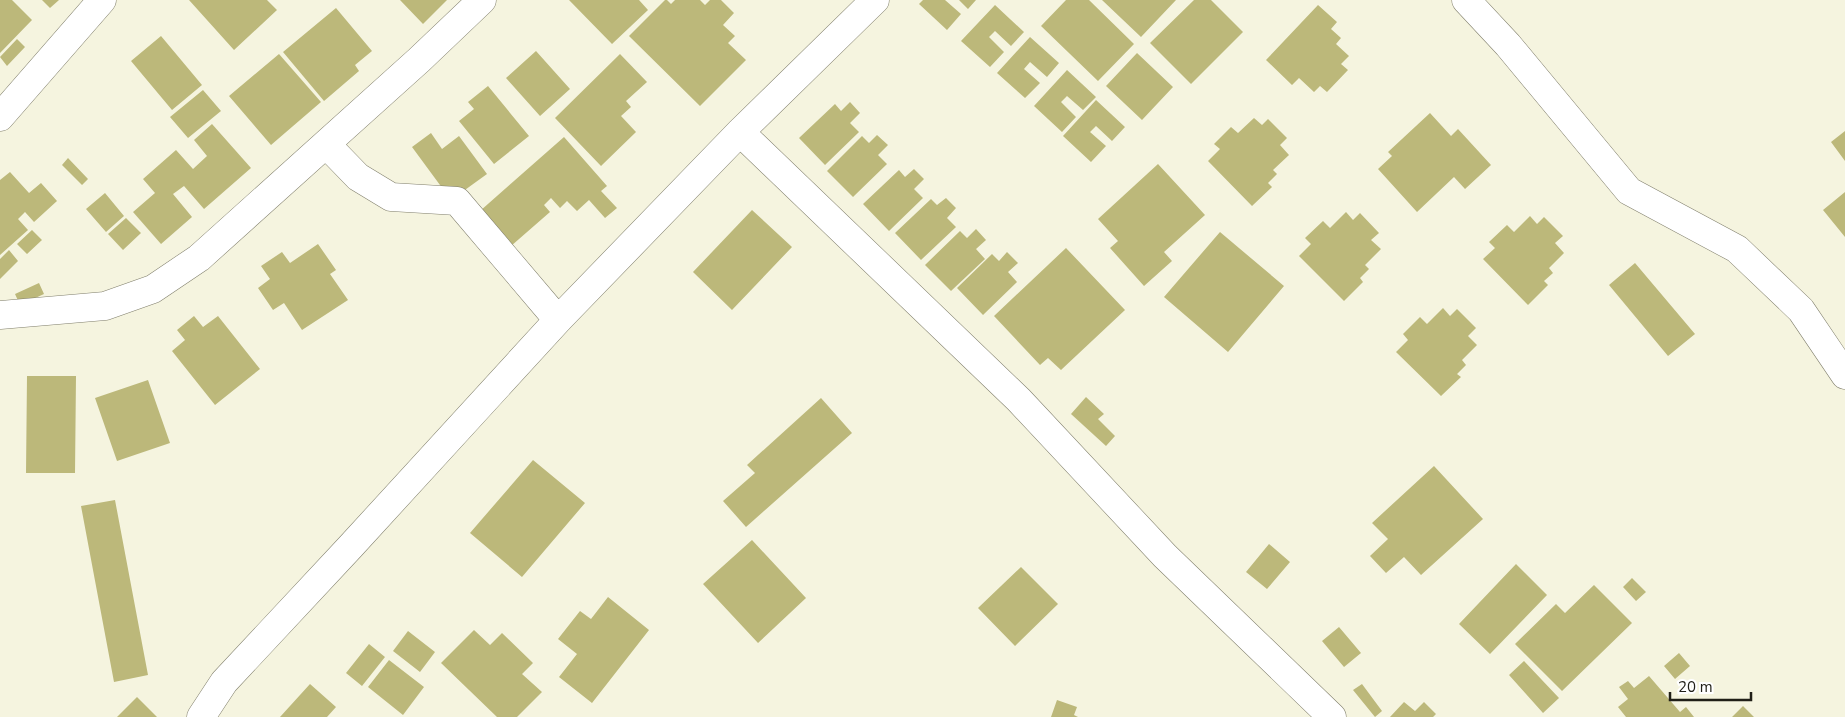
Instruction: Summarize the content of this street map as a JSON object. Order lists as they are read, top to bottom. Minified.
{"scale_bar":"20 m"}
